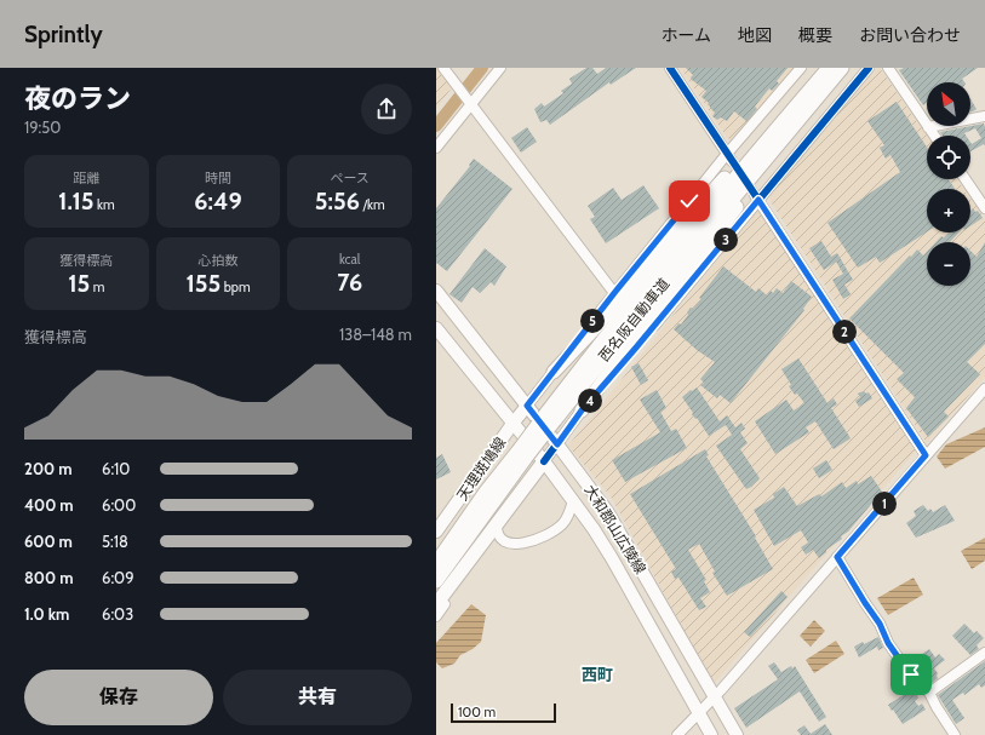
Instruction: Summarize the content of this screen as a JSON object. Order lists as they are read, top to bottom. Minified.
{"streets":{"highway":["西名阪自動車道"],"main road":["天理斑鳩線","大和郡山広陵線"]},"crossings":[["天理斑鳩線","大和郡山広陵線"]],"districts":["西町"],"scale_bar":"100 m","north":"top left","page":{"header":"Sprintly","nav":["ホーム","地図","概要","お問い合わせ"],"heading":["夜のラン","19:50"],"map_buttons":["+","−"],"stats":[["距離","1.15 km"],["時間","6:49"],["ペース","5:56 /km"],["獲得標高","15 m"],["心拍数","155 bpm"],["kcal","76"]],"pins":["3","5","2","4","1"],"chart":["獲得標高","138–148 m"],"list":[{"name":"200 m","note":"6:10"},{"name":"400 m","note":"6:00"},{"name":"600 m","note":"5:18"},{"name":"800 m","note":"6:09"},{"name":"1.0 km","note":"6:03"}],"buttons":["保存","共有"],"scale":"100 m"}}
